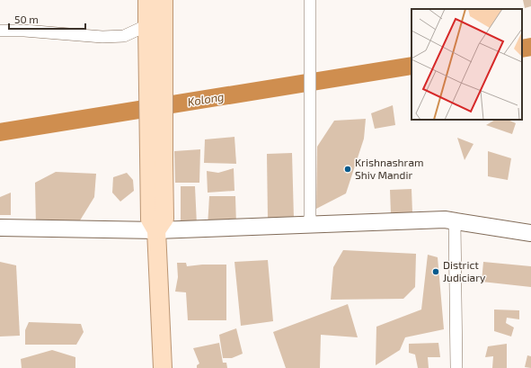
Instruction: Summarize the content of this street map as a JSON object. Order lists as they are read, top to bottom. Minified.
{"water":["Kolong"],"places":["Krishnashram Shiv Mandir","District Judiciary"],"scale_bar":"50 m"}
